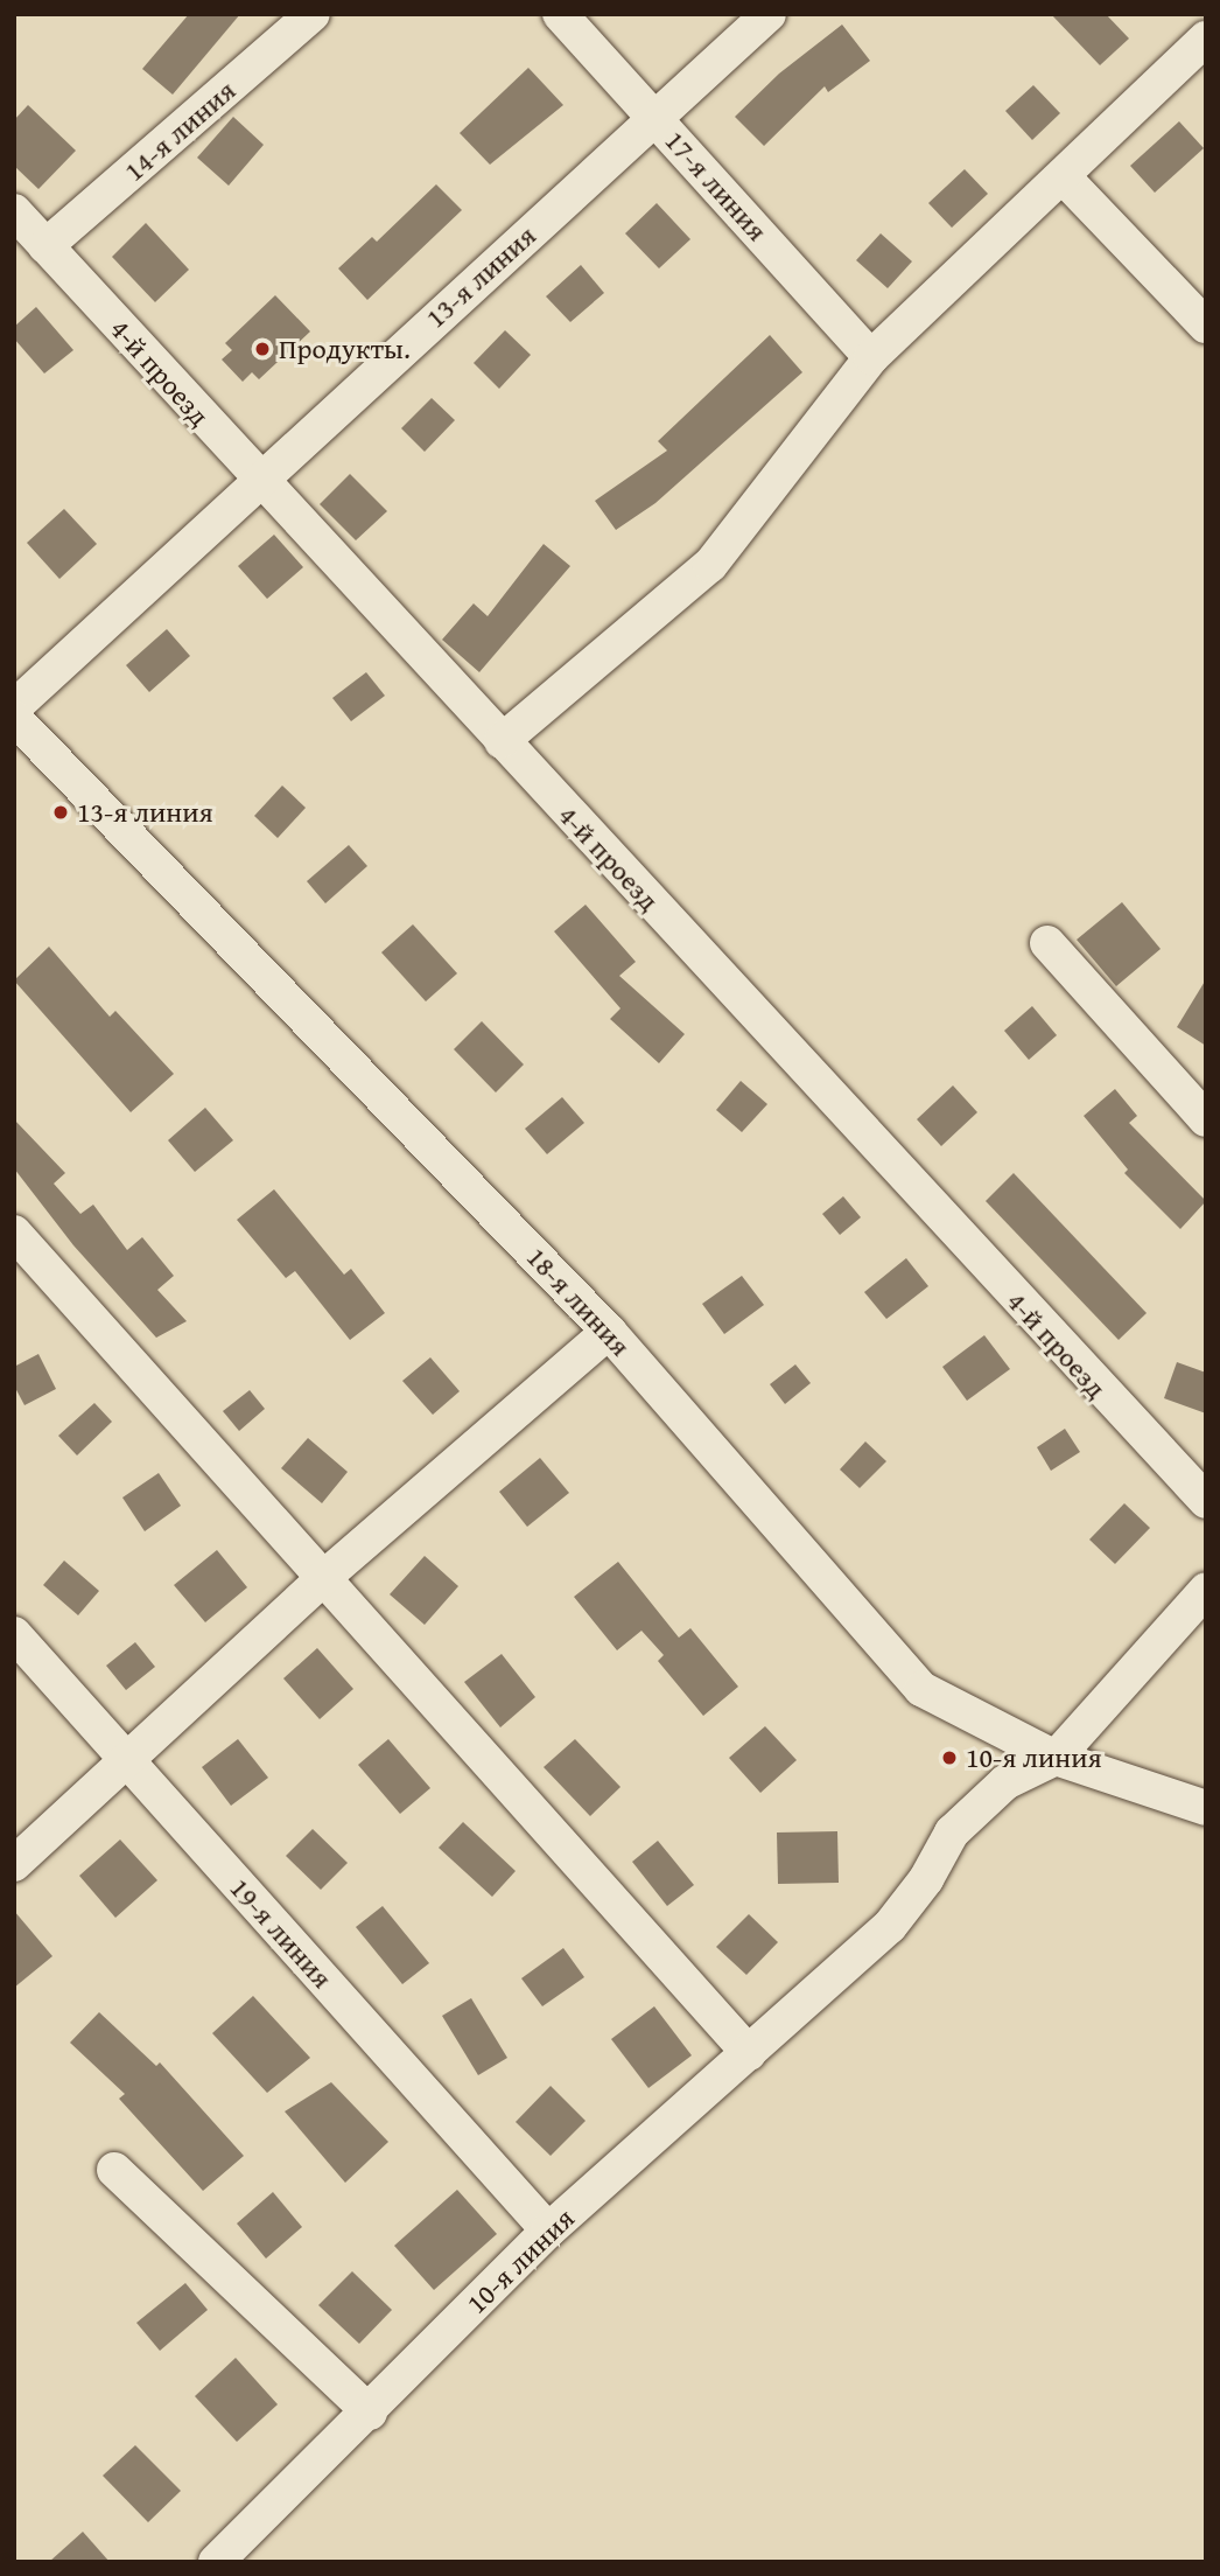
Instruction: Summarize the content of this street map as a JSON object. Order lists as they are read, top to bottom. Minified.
{"streets":{"street":["14-я линия","17-я линия","13-я линия","4-й проезд","18-я линия","19-я линия","10-я линия"]},"crossings":[["14-я линия","4-й проезд"],["17-я линия","13-я линия"],["13-я линия","4-й проезд"],["18-я линия","10-я линия"],["19-я линия","10-я линия"]],"places":["Продукты.","13-я линия","10-я линия"]}
